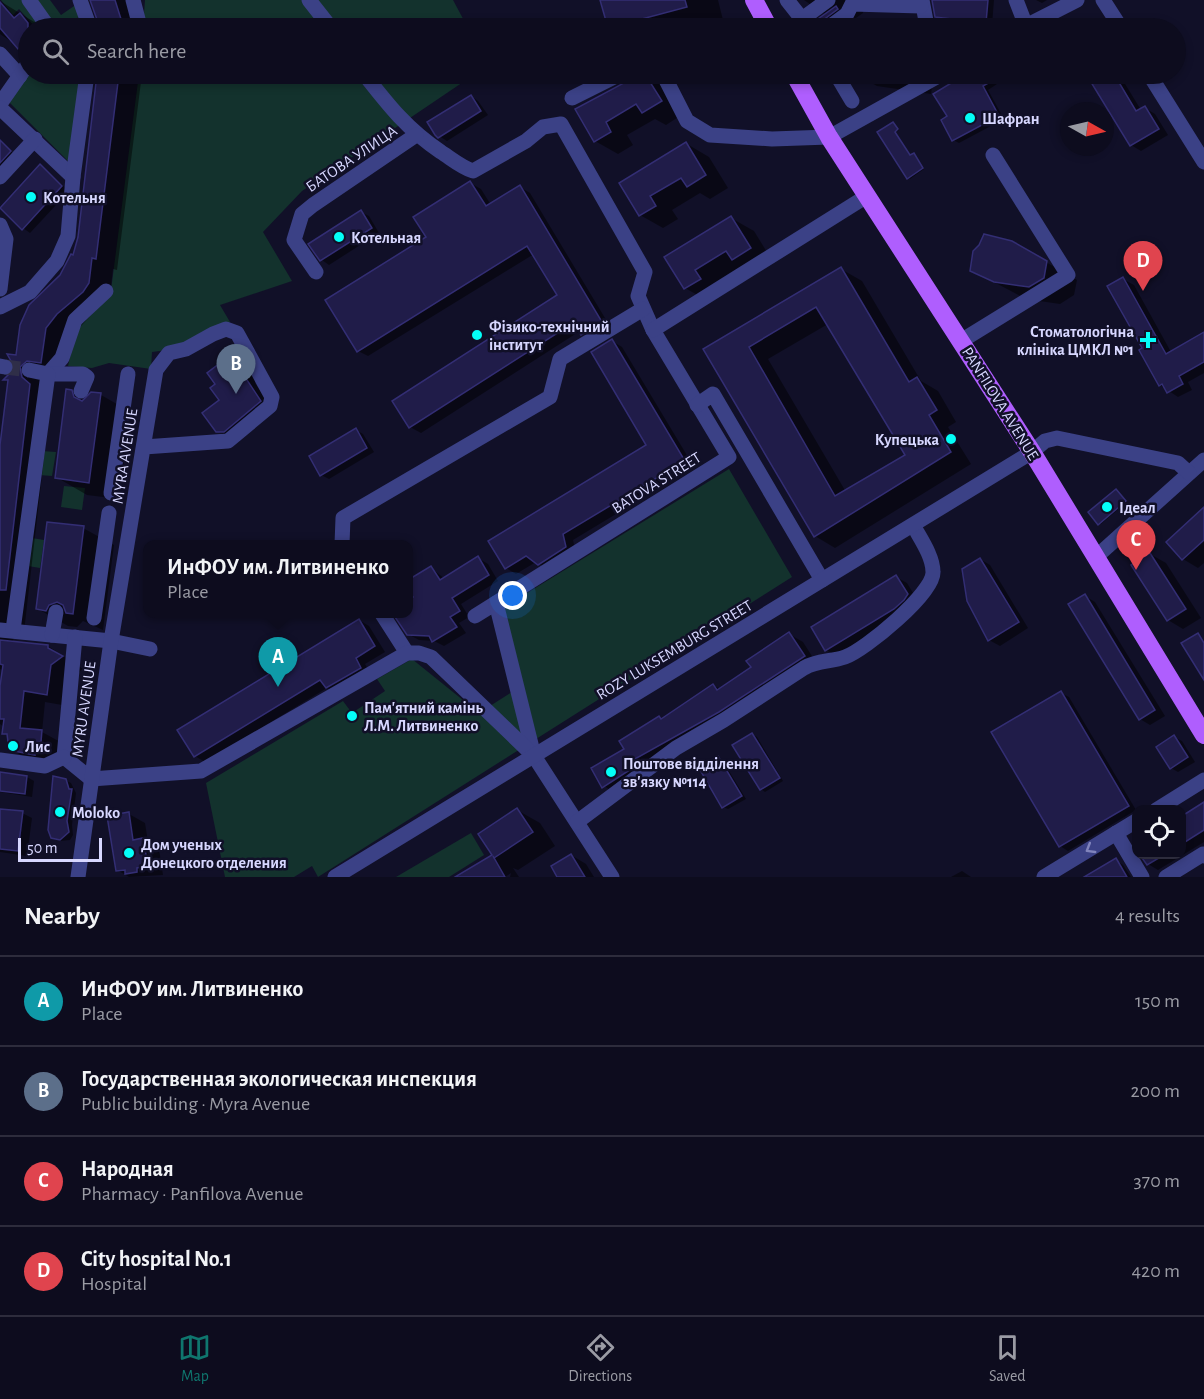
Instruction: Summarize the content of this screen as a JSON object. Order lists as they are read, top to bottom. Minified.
{"streets":{"main road":["PANFILOVA AVENUE"],"street":["БАТОВА УЛИЦА","MYRA AVENUE","BATOVA STREET","ROZY LUKSEMBURG STREET","MYRU AVENUE"]},"crossings":[["БАТОВА УЛИЦА","BATOVA STREET"],["PANFILOVA AVENUE","ROZY LUKSEMBURG STREET"],["MYRA AVENUE","MYRU AVENUE"]],"places":{"other":["Шафран","Котельня","Котельная","Фізико-технічний інститут","Купецька","Ідеал","Пам'ятний камінь Л.М. Литвиненко","Лис","Поштове відділення зв'язку №114","Moloko","Дом ученых Донецкого отделения"],"health":["Стоматологічна клініка ЦМКЛ №1"]},"scale_bar":"50 m","north":"right","page":{"search":"Search here","pins":["D","B","C","A"],"popup":["ИнФОУ им. Литвиненко","Place"],"scale":"50 m","heading":["Nearby","4 results"],"list":[{"mark":"A","name":"ИнФОУ им. Литвиненко","note":"Place","value":"150 m"},{"mark":"B","name":"Государственная экологическая инспекция","note":"Public building · Myra Avenue","value":"200 m"},{"mark":"C","name":"Народная","note":"Pharmacy · Panfilova Avenue","value":"370 m"},{"mark":"D","name":"City hospital No.1","note":"Hospital","value":"420 m"}],"nav":["Map","Directions","Saved"]}}
